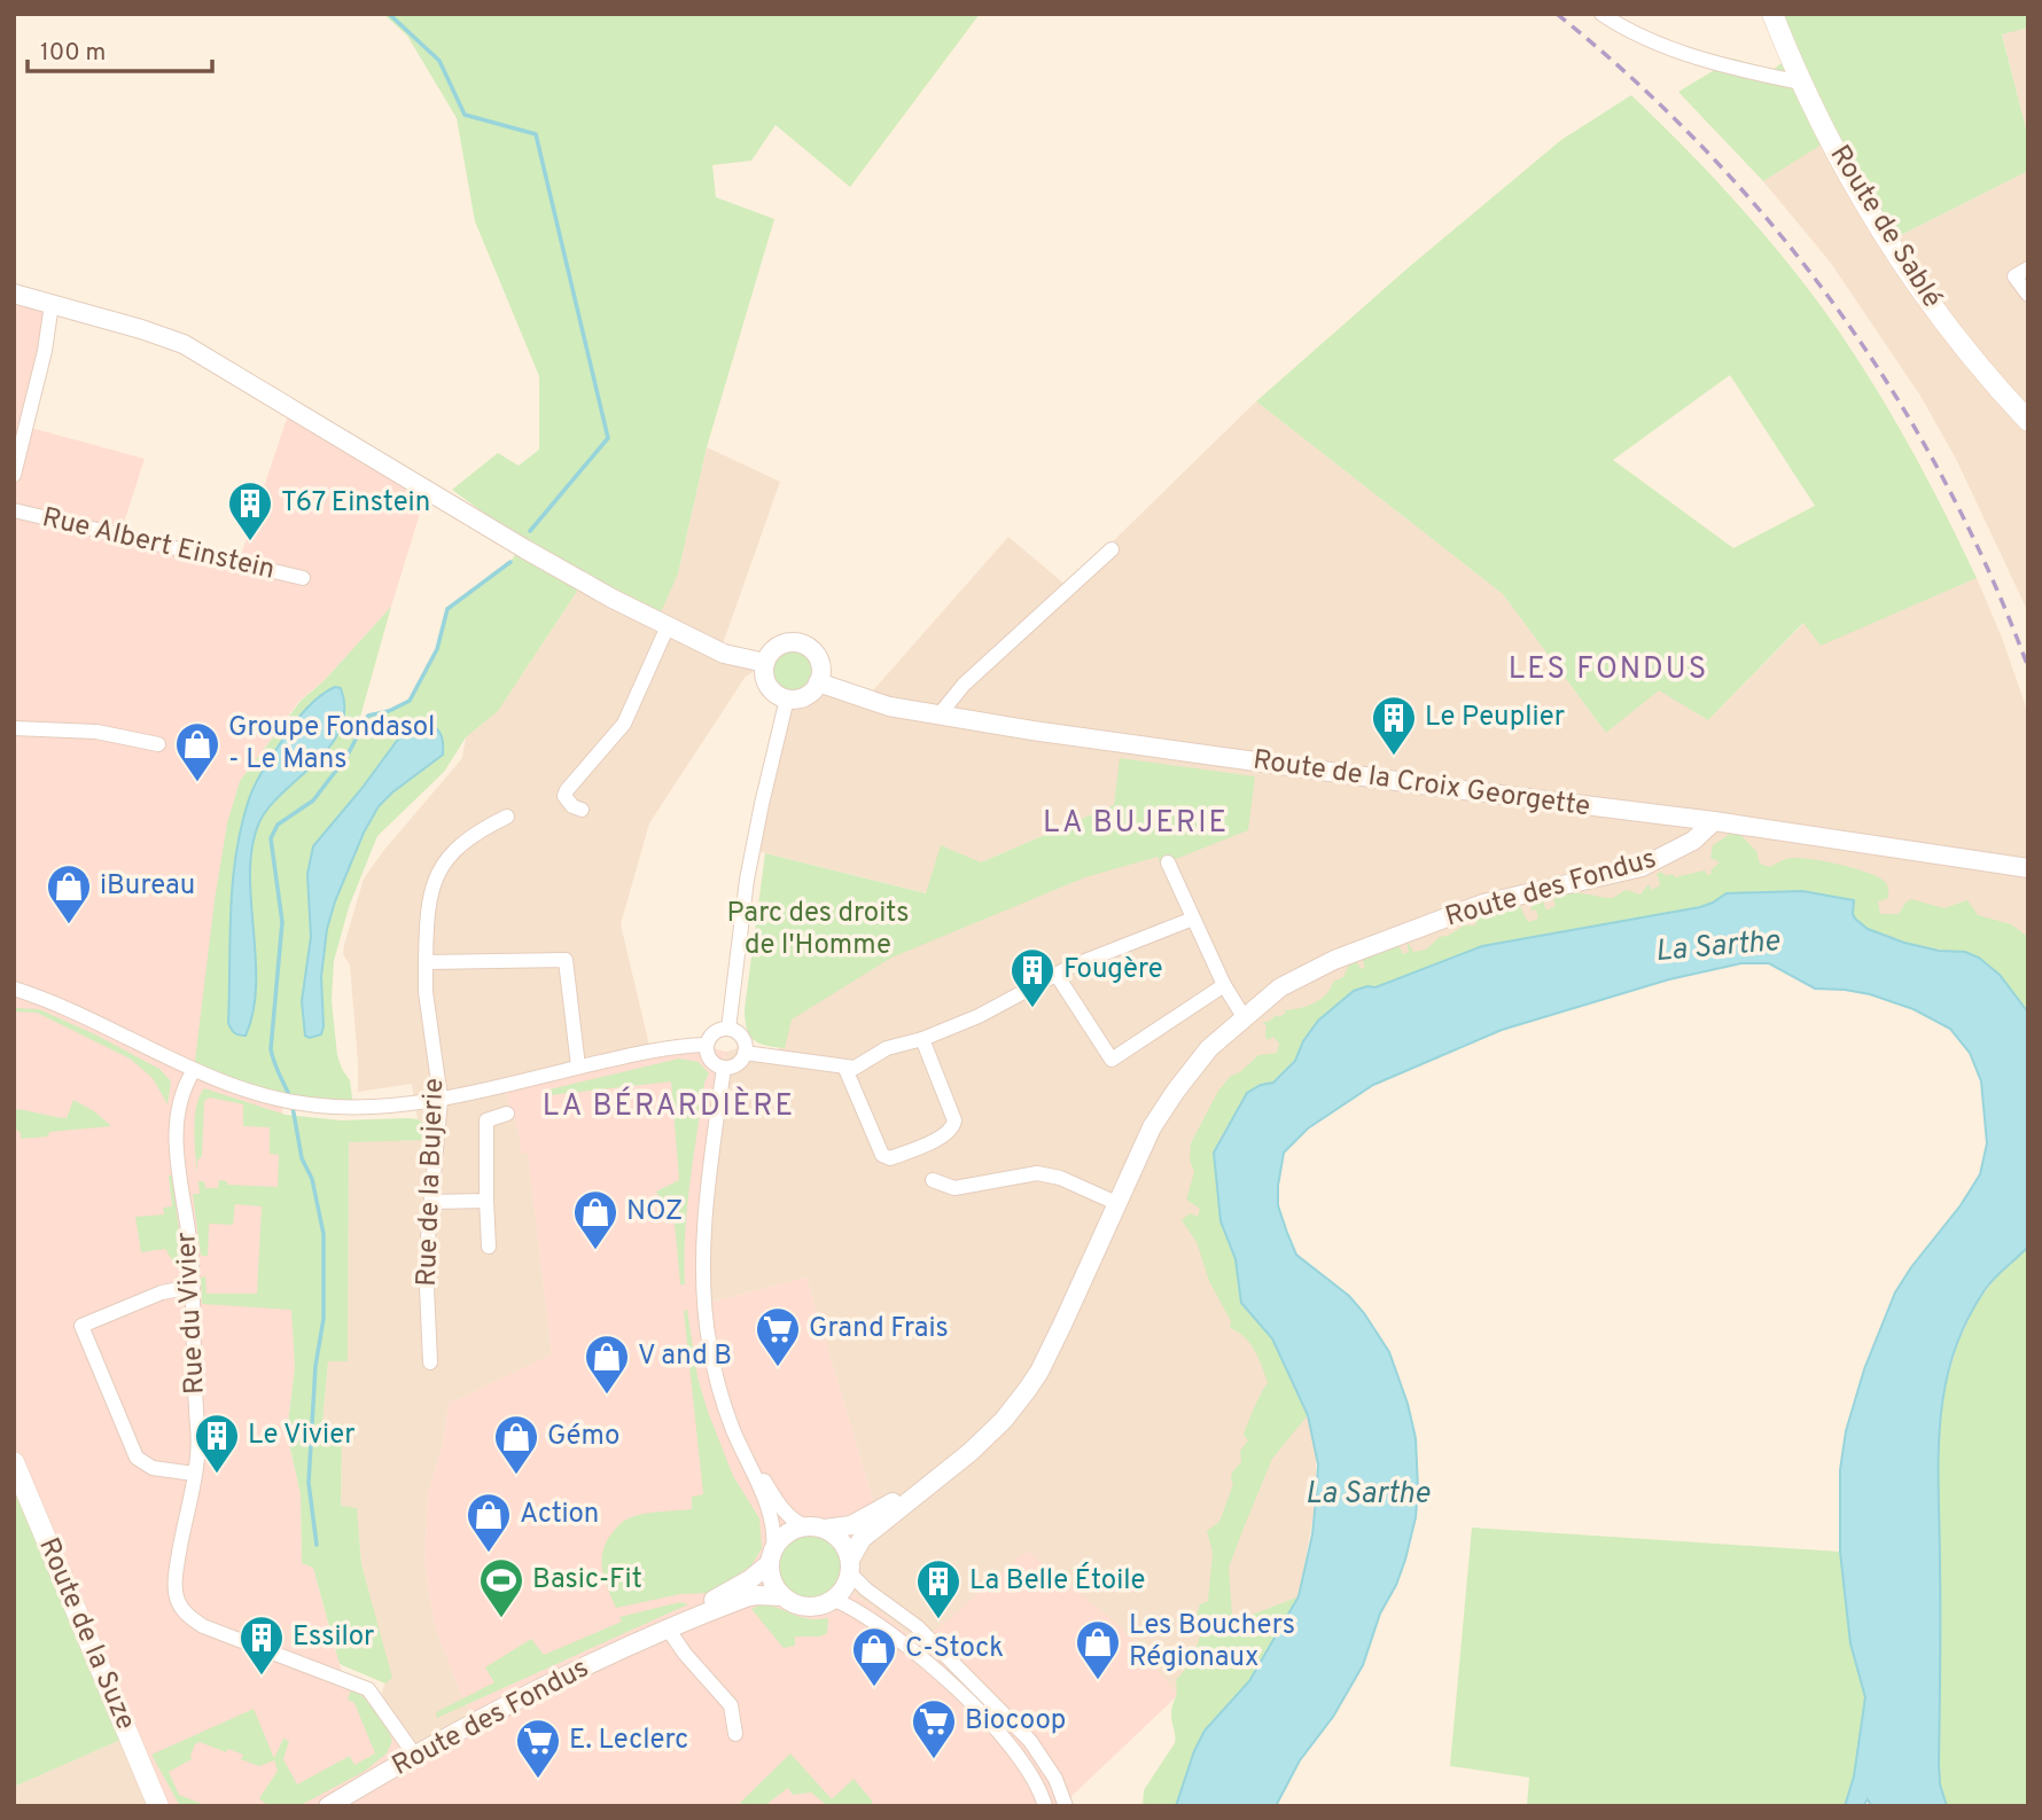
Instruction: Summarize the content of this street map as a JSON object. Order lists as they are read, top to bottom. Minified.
{"streets":{"main road":["Route de Sablé","Route de la Suze"],"street":["Rue Albert Einstein","Route de la Croix Georgette","Route des Fondus","Rue de la Bujerie","Rue du Vivier"]},"crossings":[["Route de la Croix Georgette","Route des Fondus"],["Route des Fondus","Rue du Vivier"]],"districts":["LES FONDUS","LA BUJERIE","LA BÉRARDIÈRE"],"water":["La Sarthe"],"parks":["Parc des droits de l'Homme"],"places":{"building":["T67 Einstein","Le Peuplier","Fougère","Le Vivier","La Belle Étoile","Essilor"],"shop":["Groupe Fondasol - Le Mans","iBureau","NOZ","V and B","Gémo","Action","Les Bouchers Régionaux","C-Stock"],"supermarket":["Grand Frais","Biocoop","E. Leclerc"],"sports":["Basic-Fit"]},"scale_bar":"100 m"}
